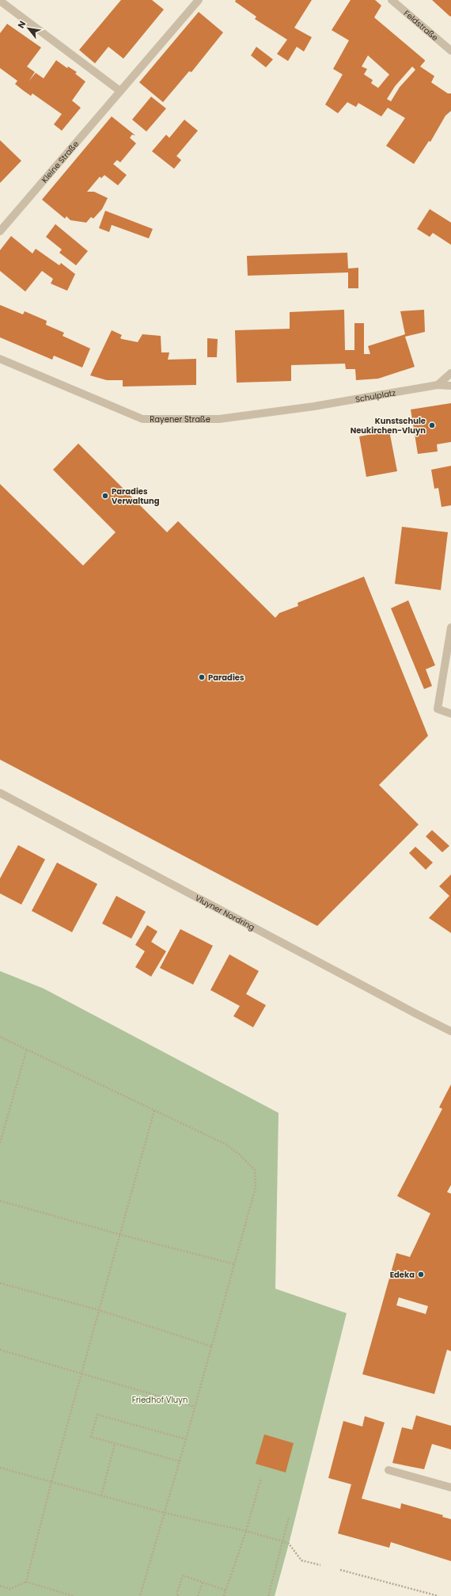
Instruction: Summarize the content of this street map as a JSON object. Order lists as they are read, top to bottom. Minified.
{"streets":{"street":["Feldstraße","Kleine Straße","Schulplatz","Rayener Straße","Vluyner Nordring"]},"crossings":[["Schulplatz","Rayener Straße"]],"parks":["Friedhof Vluyn"],"places":["Kunstschule Neukirchen-Vluyn","Paradies Verwaltung","Paradies","Edeka"],"north":"top left"}
